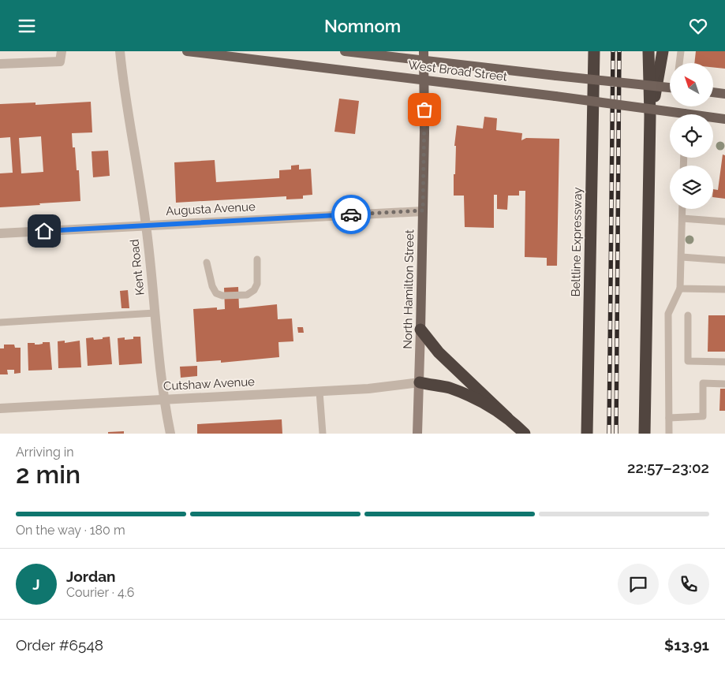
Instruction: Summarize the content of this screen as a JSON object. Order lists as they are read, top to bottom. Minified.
{"streets":{"highway":["Beltline Expressway"],"main road":["West Broad Street","North Hamilton Street"],"street":["Augusta Avenue","Kent Road","Cutshaw Avenue"]},"crossings":[["West Broad Street","North Hamilton Street"],["Augusta Avenue","Kent Road"],["Augusta Avenue","North Hamilton Street"],["Kent Road","Cutshaw Avenue"],["North Hamilton Street","Cutshaw Avenue"]],"north":"top left","page":{"header":"Nomnom","heading":["2 min","Arriving in","22:57–23:02"],"panel":["Jordan","Courier · 4.6","Order #6548","$13.91"],"bar":"On the way · 180 m","round":"J"}}
